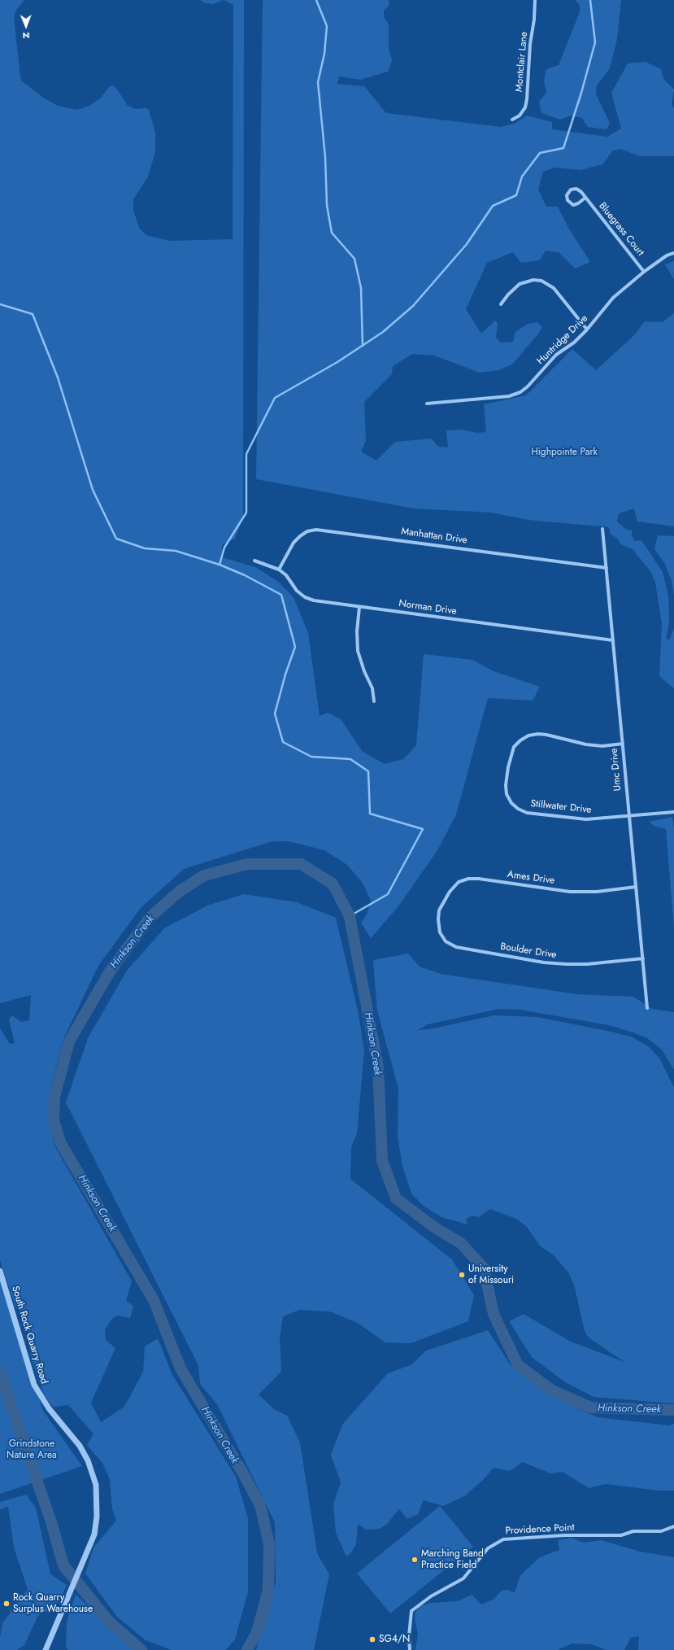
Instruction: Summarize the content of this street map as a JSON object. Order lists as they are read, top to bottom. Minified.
{"streets":{"street":["Montclair Lane","Bluegrass Court","Huntridge Drive","Manhattan Drive","Norman Drive","Umc Drive","Stillwater Drive","Ames Drive","Boulder Drive","South Rock Quarry Road","Providence Point"]},"crossings":[["Bluegrass Court","Huntridge Drive"],["Manhattan Drive","Norman Drive"],["Manhattan Drive","Umc Drive"],["Norman Drive","Umc Drive"],["Umc Drive","Stillwater Drive"],["Umc Drive","Ames Drive"],["Umc Drive","Boulder Drive"],["Ames Drive","Boulder Drive"]],"water":["Hinkson Creek"],"parks":["Highpointe Park","Grindstone Nature Area"],"places":["University of Missouri","Marching Band Practice Field","Rock Quarry Surplus Warehouse","SG4/N"],"north":"bottom"}
